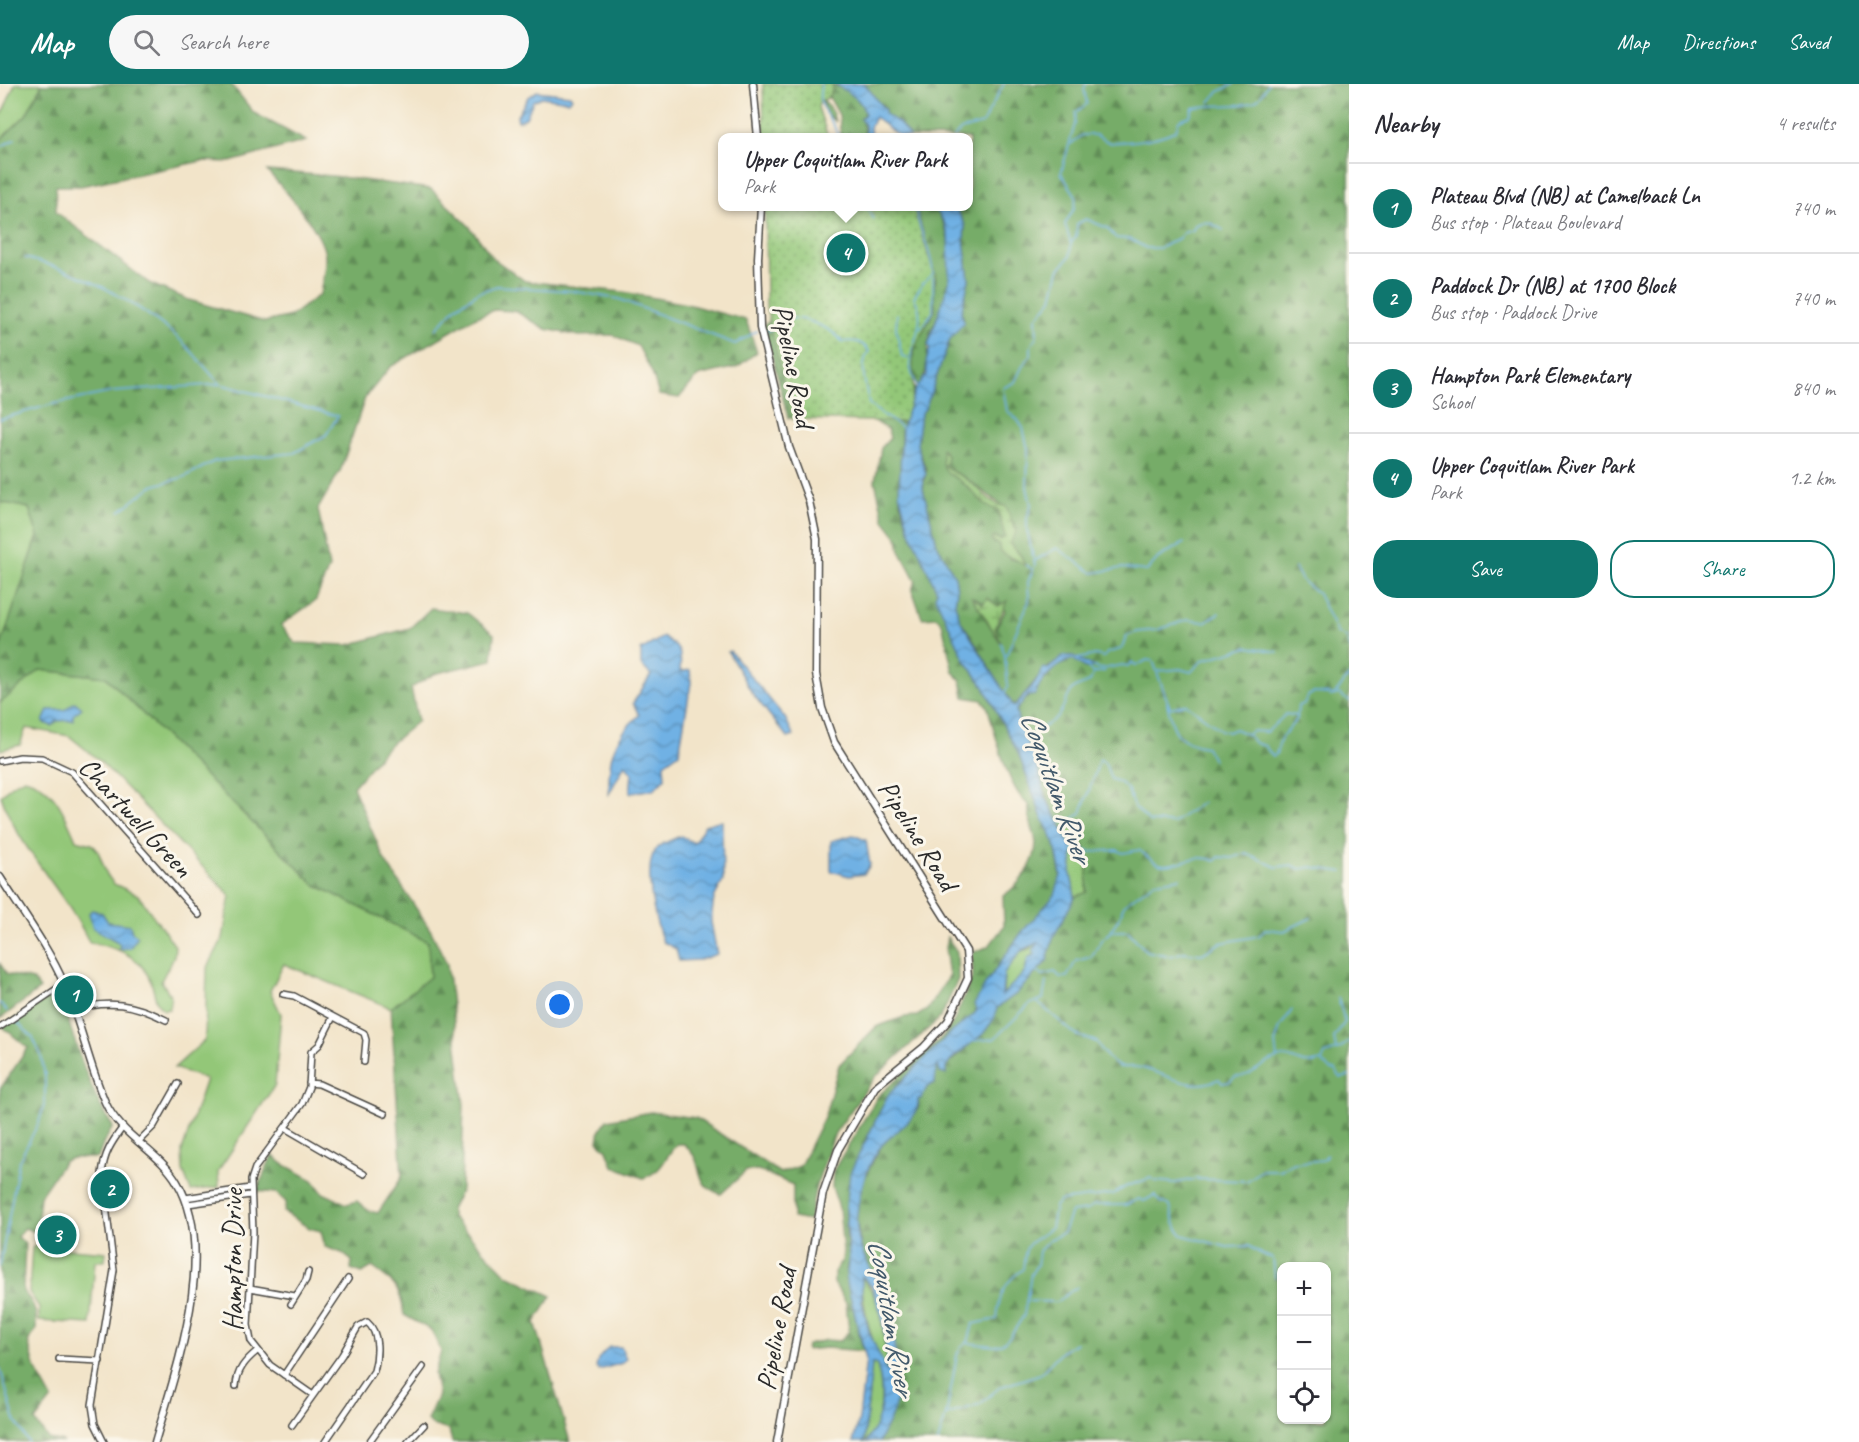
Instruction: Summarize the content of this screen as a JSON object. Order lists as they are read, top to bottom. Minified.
{"streets":{"street":["Pipeline Road","Chartwell Green","Hampton Drive"]},"water":["Coquitlam River"],"page":{"header":"Map","search":"Search here","nav":["Map","Directions","Saved"],"heading":["Nearby","4 results"],"popup":["Upper Coquitlam River Park","Park"],"list":[{"mark":"1","name":"Plateau Blvd (NB) at Camelback Ln","note":"Bus stop · Plateau Boulevard","value":"740 m"},{"mark":"2","name":"Paddock Dr (NB) at 1700 Block","note":"Bus stop · Paddock Drive","value":"740 m"},{"mark":"3","name":"Hampton Park Elementary","note":"School","value":"840 m"},{"mark":"4","name":"Upper Coquitlam River Park","note":"Park","value":"1.2 km"}],"pins":["4","1","2","3"],"buttons":["Save","Share"],"map_buttons":["+","−"]}}
